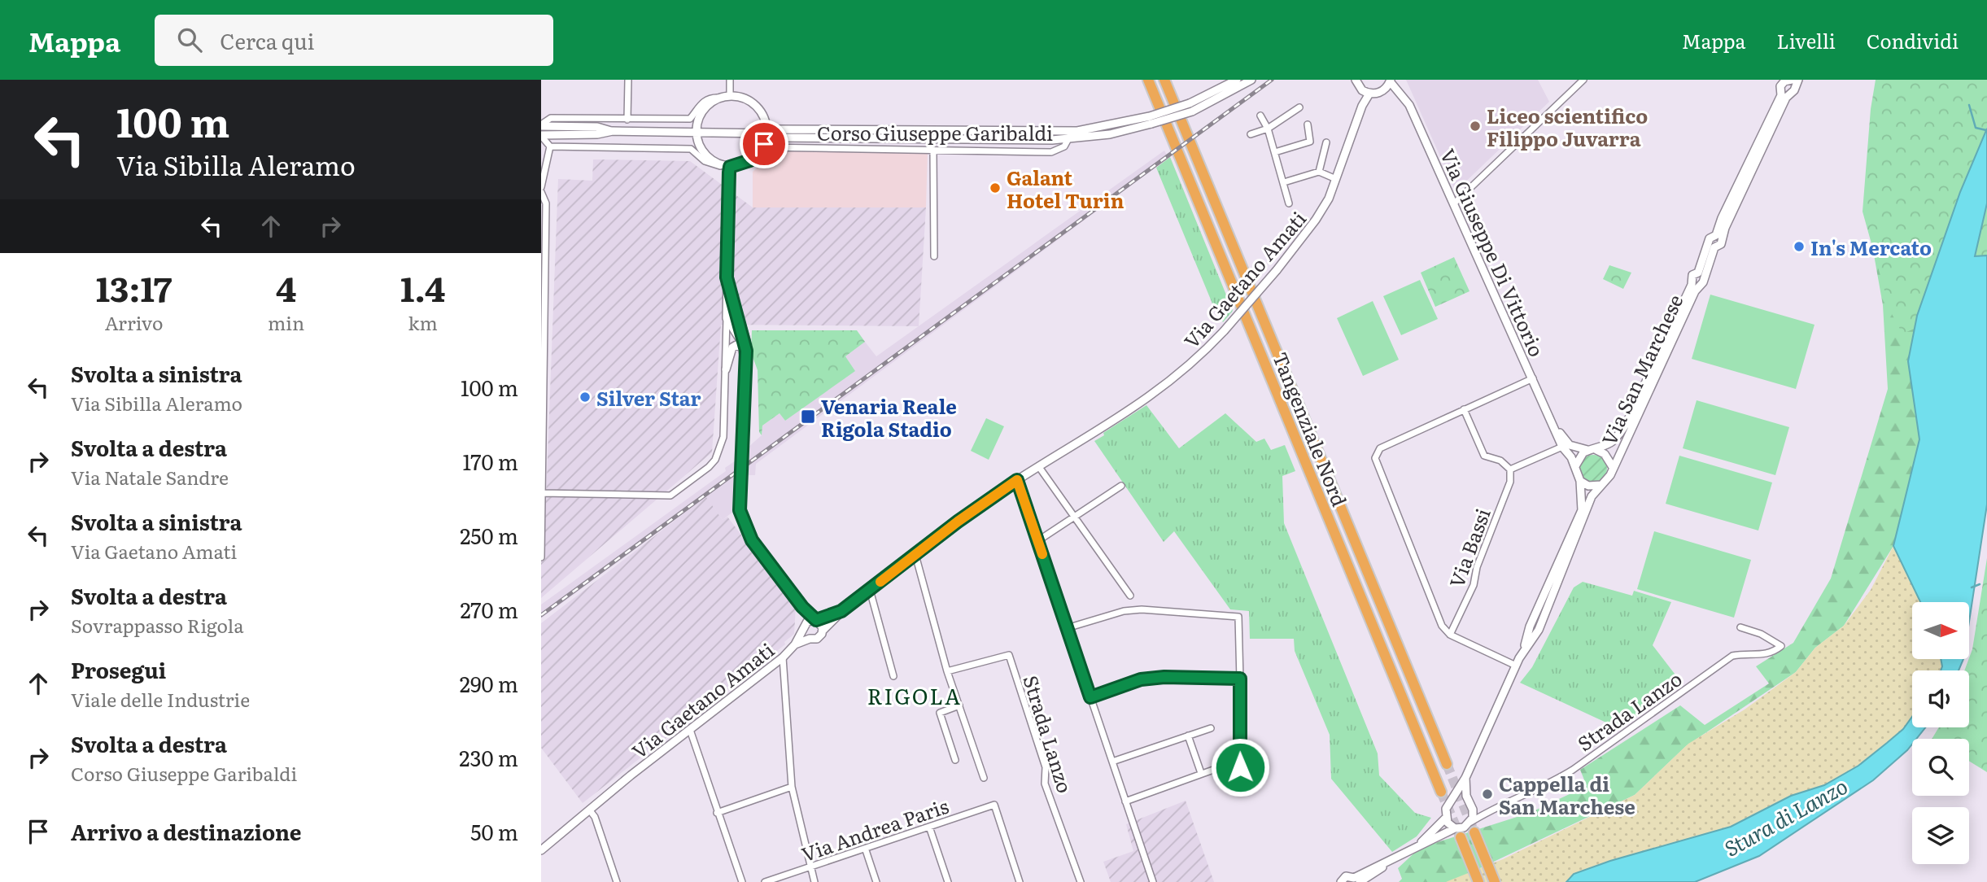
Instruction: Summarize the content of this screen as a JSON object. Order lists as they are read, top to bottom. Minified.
{"streets":{"highway":["Tangenziale Nord"],"street":["Corso Giuseppe Garibaldi","Via Giuseppe Di Vittorio","Via Gaetano Amati","Via San Marchese","Via Bassi","Strada Lanzo","Via Andrea Paris"]},"crossings":[["Via Giuseppe Di Vittorio","Via San Marchese"]],"districts":["RIGOLA"],"water":["Stura di Lanzo"],"places":{"other":["Liceo scientifico Filippo Juvarra","Galant Hotel Turin","In's Mercato","Silver Star","Cappella di San Marchese"],"transit":["Venaria Reale Rigola Stadio"]},"north":"right","page":{"header":"Mappa","search":"Cerca qui","nav":["Mappa","Livelli","Condividi"],"turn":["100 m","Via Sibilla Aleramo"],"eta":["13:17","Arrivo","4","min","1.4","km"],"list":[{"name":"Svolta a sinistra","note":"Via Sibilla Aleramo","value":"100 m"},{"name":"Svolta a destra","note":"Via Natale Sandre","value":"170 m"},{"name":"Svolta a sinistra","note":"Via Gaetano Amati","value":"250 m"},{"name":"Svolta a destra","note":"Sovrappasso Rigola","value":"270 m"},{"name":"Prosegui","note":"Viale delle Industrie","value":"290 m"},{"name":"Svolta a destra","note":"Corso Giuseppe Garibaldi","value":"230 m"},{"name":"Arrivo a destinazione","value":"50 m"}]}}
